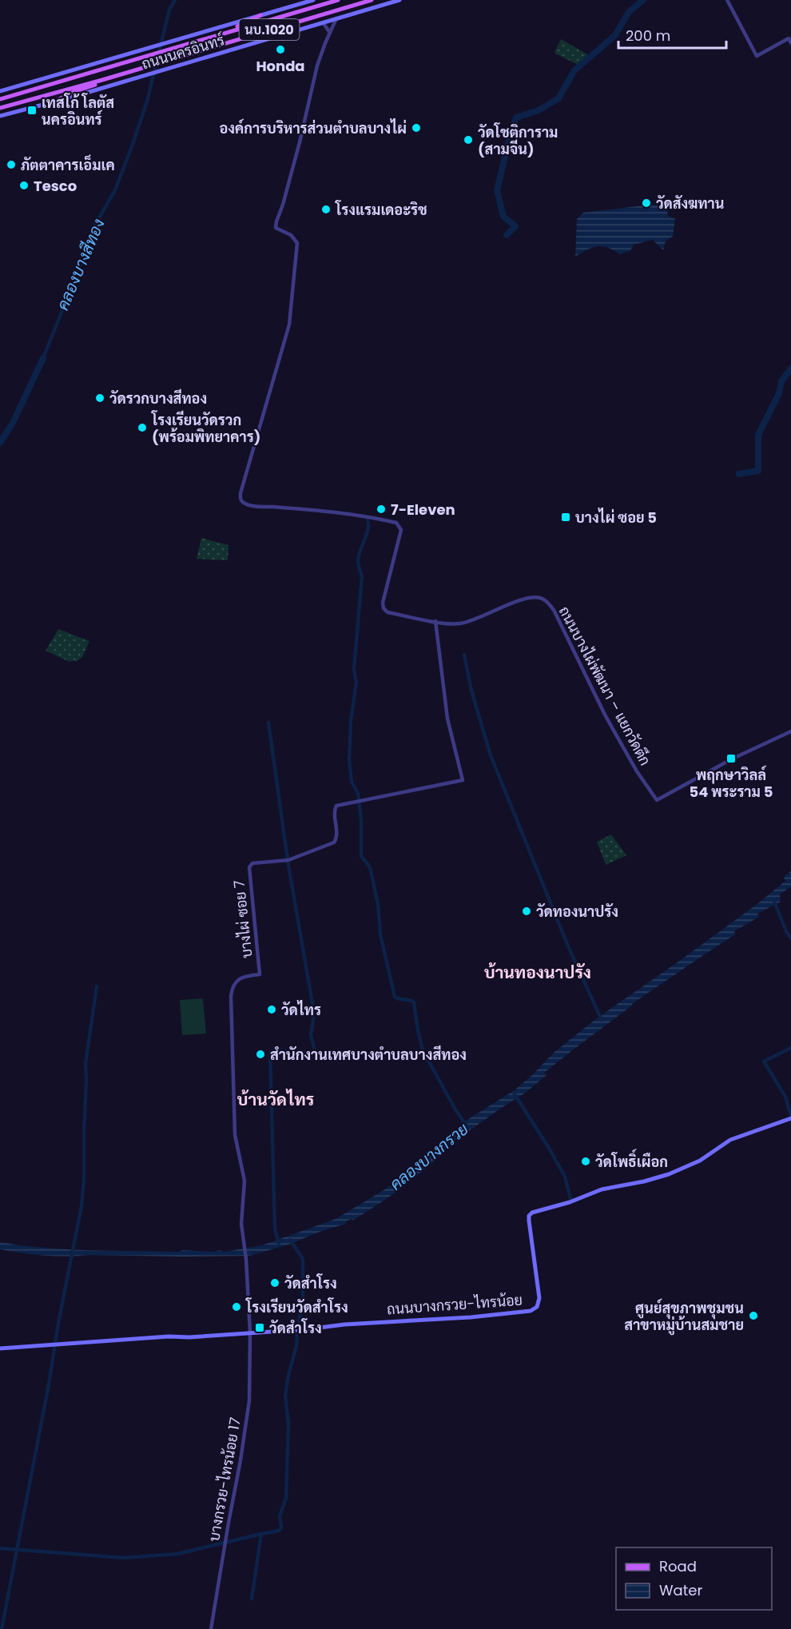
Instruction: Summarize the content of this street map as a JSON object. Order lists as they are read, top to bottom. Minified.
{"streets":{"main road":["นบ.1020","ถนนนครอินทร์","ถนนบางกรวย-ไทรน้อย"],"street":["ถนนบางไผ่พัฒนา – แยกวัดตึก","บางไผ่ ซอย 7","บางกรวย-ไทรน้อย 17"]},"crossings":[["ถนนบางไผ่พัฒนา – แยกวัดตึก","บางไผ่ ซอย 7"],["บางไผ่ ซอย 7","ถนนบางกรวย-ไทรน้อย"],["บางไผ่ ซอย 7","บางกรวย-ไทรน้อย 17"],["ถนนบางกรวย-ไทรน้อย","บางกรวย-ไทรน้อย 17"]],"districts":["บ้านทองนาปรัง","บ้านวัดไทร"],"water":["คลองบางสีทอง","คลองบางกรวย"],"places":{"other":["Honda","องค์การบริหารส่วนตำบลบางไผ่","วัดโชติการาม (สามจีน)","ภัตตาคารเอ็มเค","Tesco","วัดสังฆทาน","โรงแรมเดอะริช","วัดรวกบางสีทอง","โรงเรียนวัดรวก (พร้อมพิทยาคาร)","7-Eleven","วัดทองนาปรัง","วัดไทร","สำนักงานเทศบางตำบลบางสีทอง","วัดโพธิ์เผือก","วัดสําโรง","โรงเรียนวัดสำโรง","ศูนย์สุขภาพชุมชน สาขาหมู่บ้านสมชาย"],"transit":["เทสโก้ โลตัส นครอินทร์","บางไผ่ ซอย 5","พฤกษาวิลล์ 54 พระราม 5","วัดสำโรง"]},"legend":["Road","Water"],"scale_bar":"200 m"}
